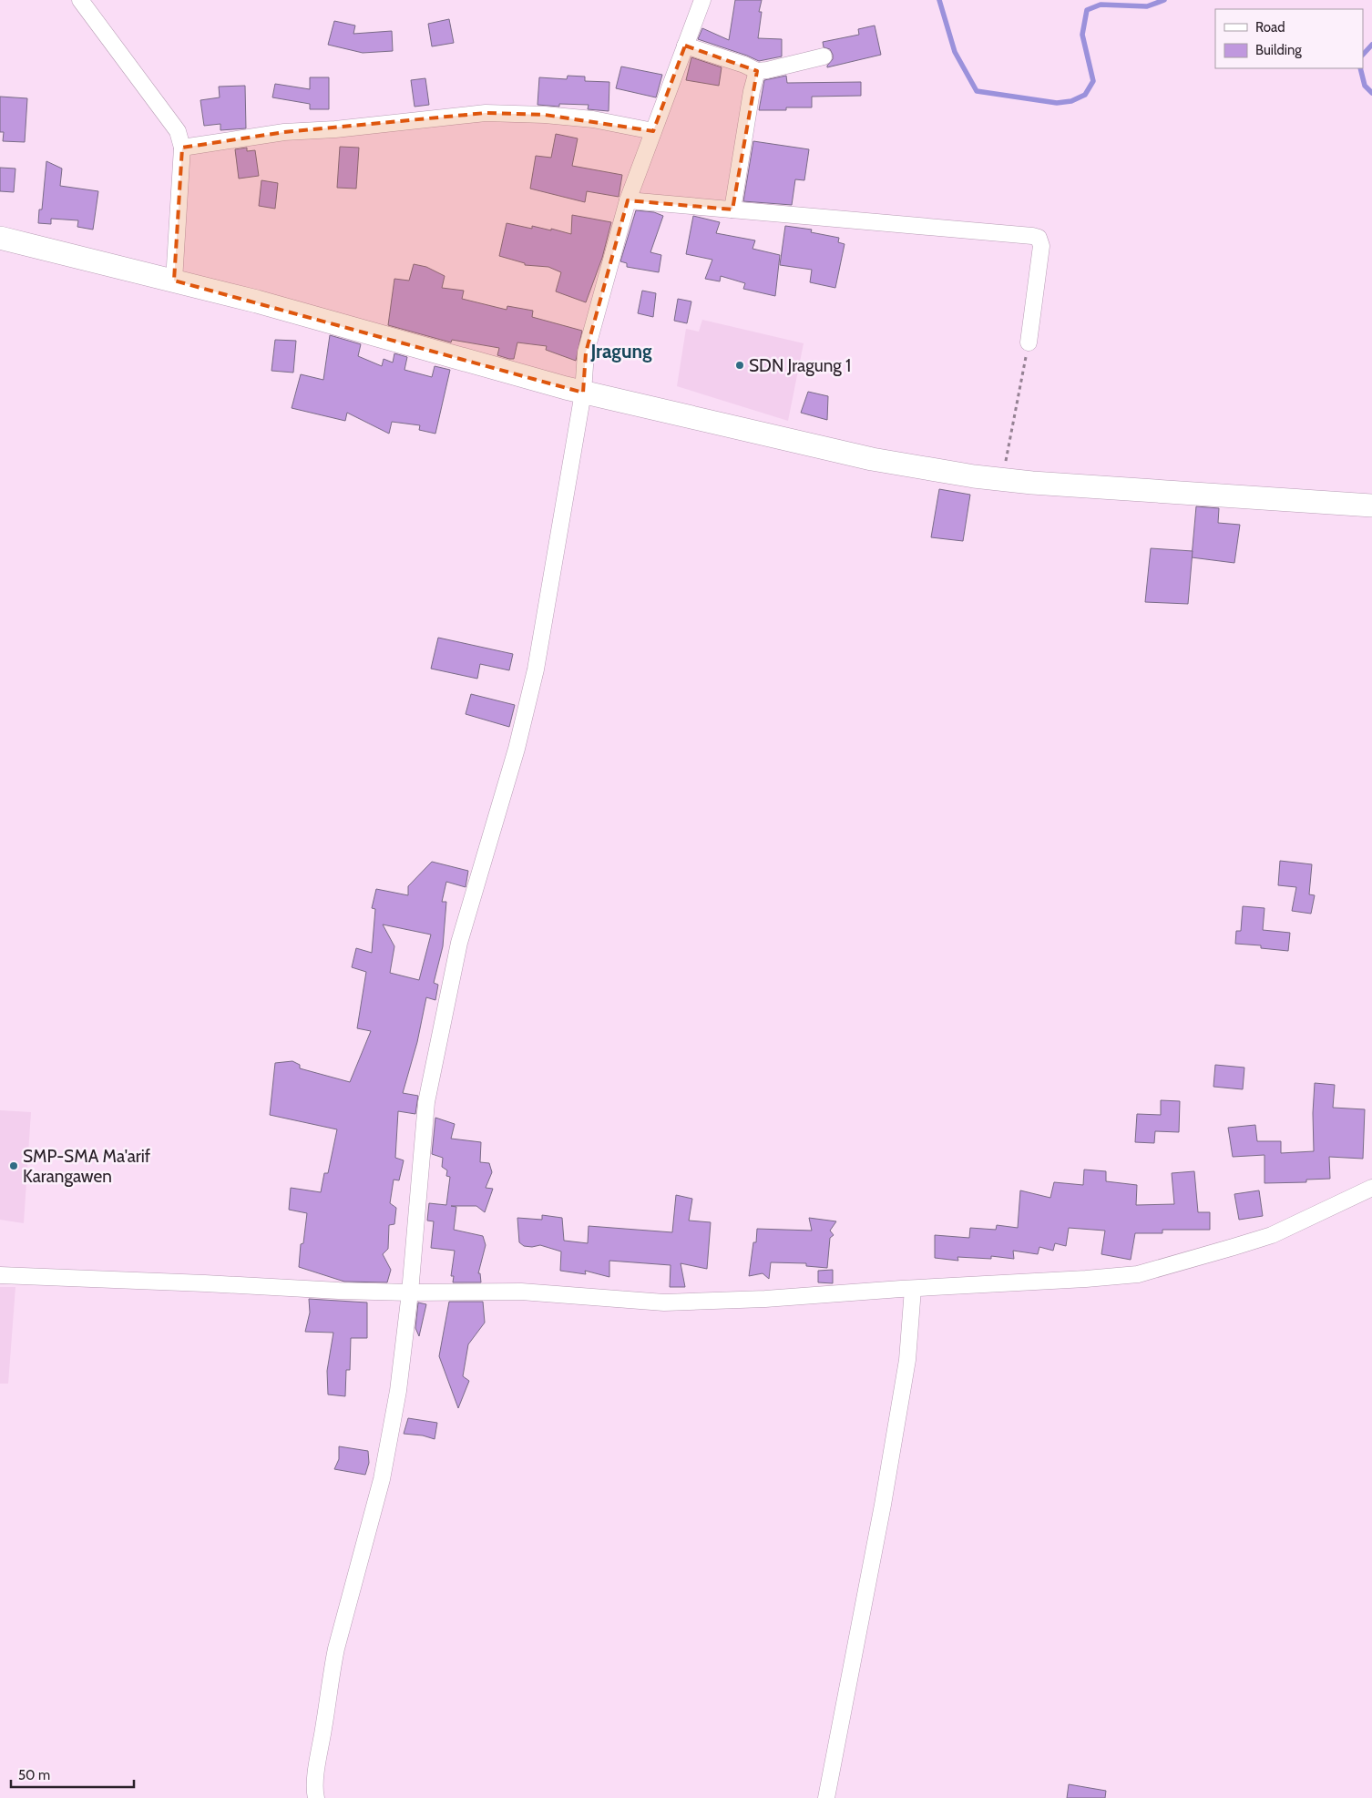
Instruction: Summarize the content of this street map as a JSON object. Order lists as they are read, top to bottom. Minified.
{"districts":["Jragung"],"places":["SDN Jragung 1","SMP-SMA Ma'arif Karangawen"],"legend":["Road","Building"],"scale_bar":"50 m"}
